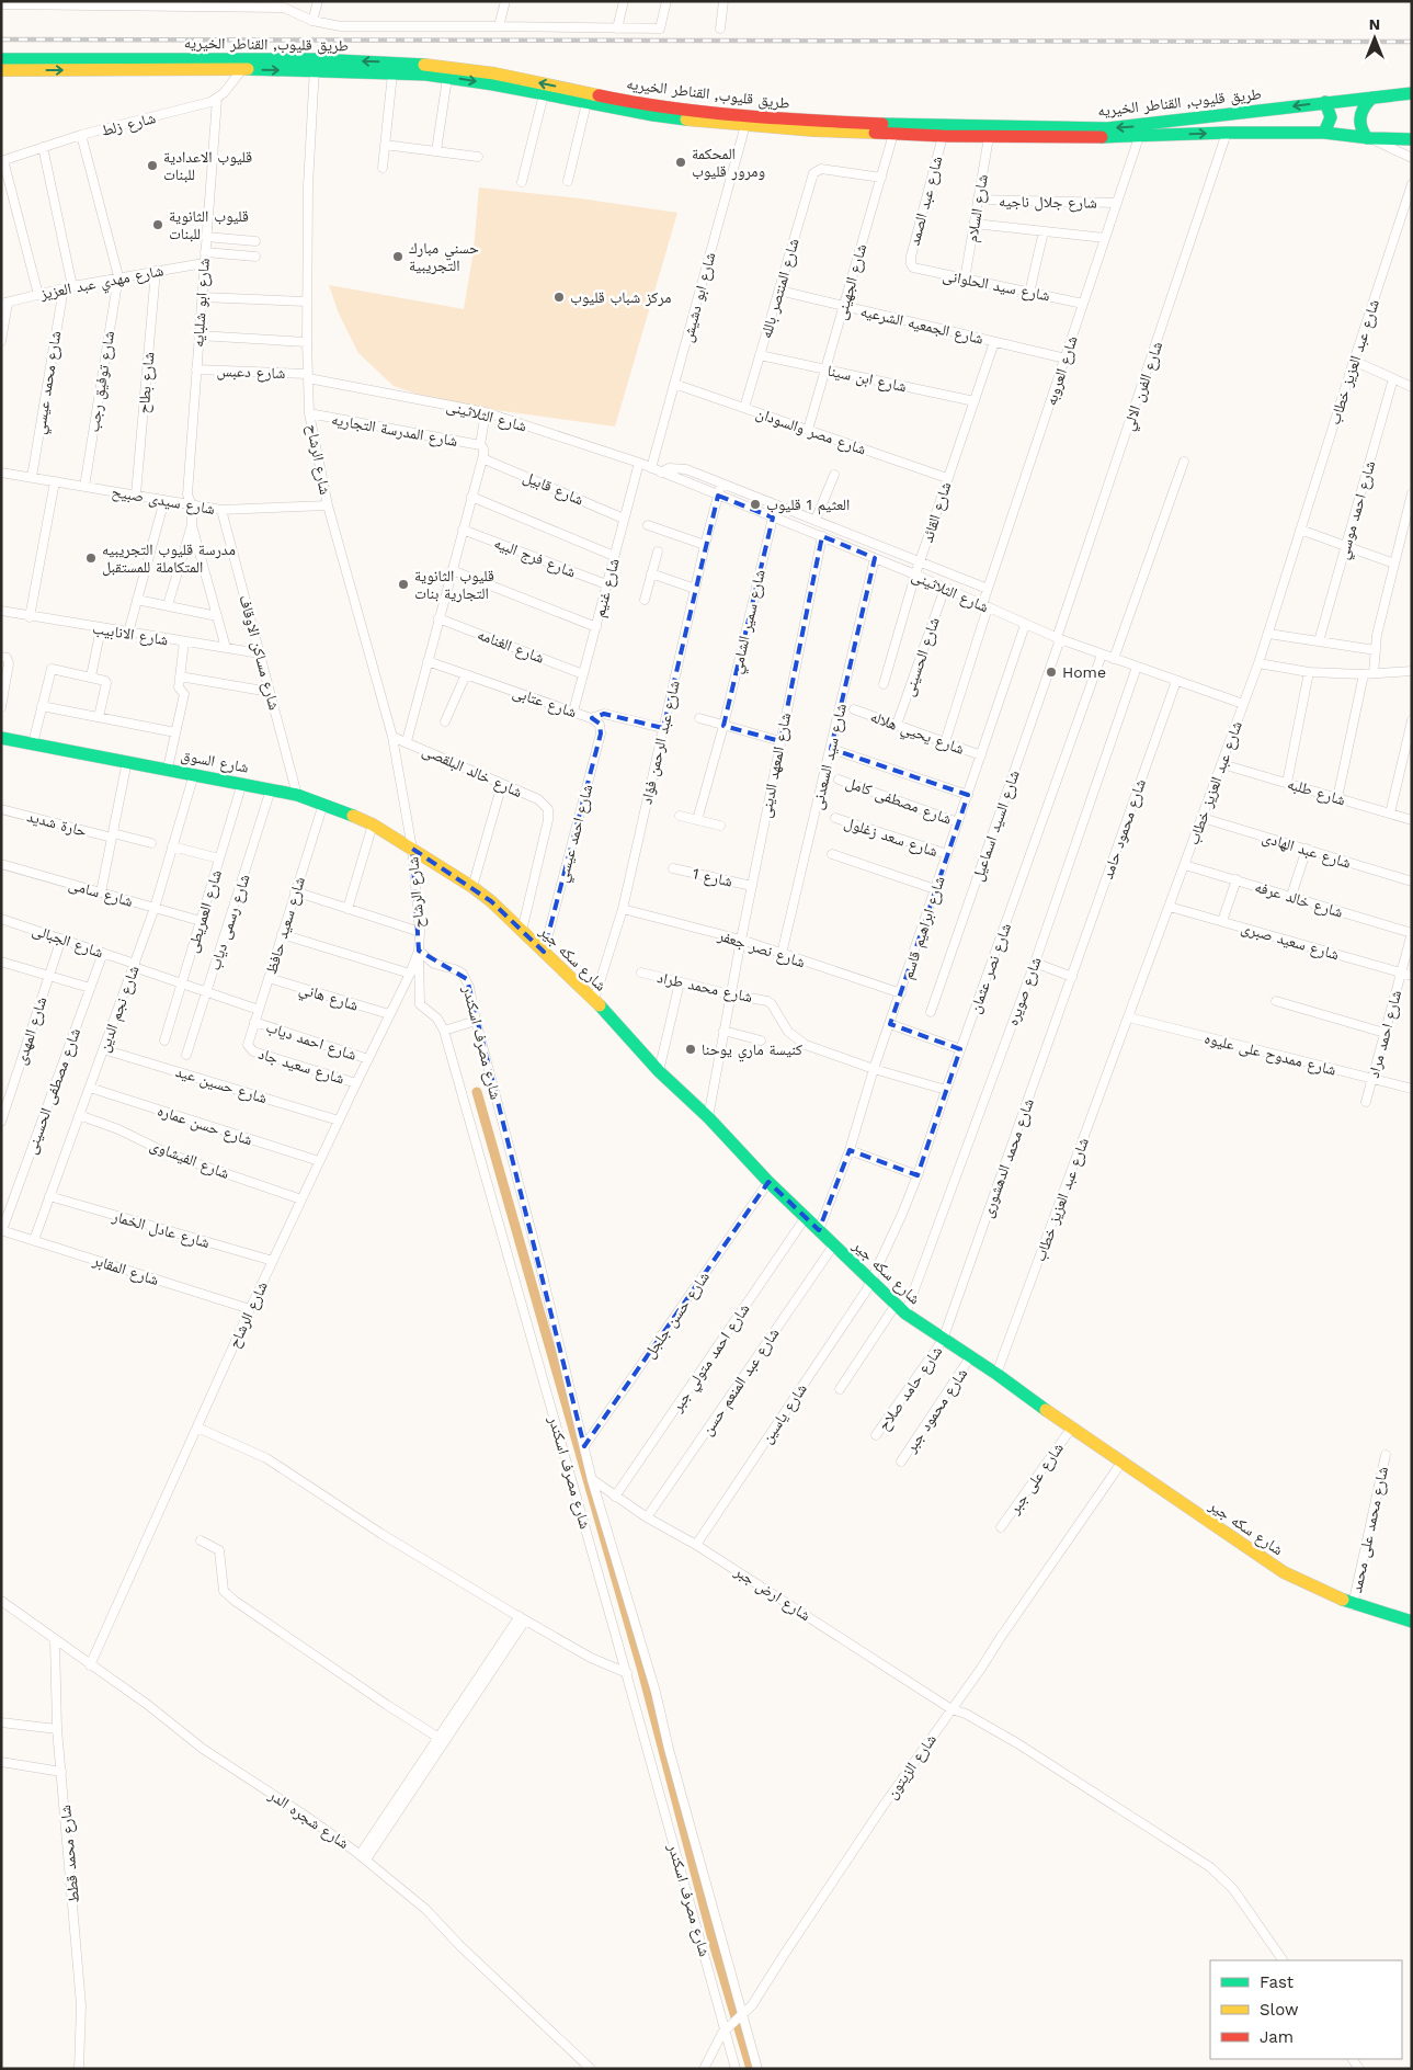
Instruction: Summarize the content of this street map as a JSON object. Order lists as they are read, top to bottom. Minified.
{"streets":{"main road":["طريق قليوب, القناطر الخيريه","شارع السوق","شارع سكه جير"],"street":["شارع زلط","شارع عبد الصمد","شارع جلال ناجيه","شارع السلام","شارع مهدي عبد العزيز","شارع الجهينى","شارع سيد الحلوانى","شارع المنتصر بالله","شارع ابو دشيش","شارع ابو شلبايه","شارع الجمعيه الشرعيه","شارع عبد العزيز خطاب","شارع العروبه","شارع دعبس","شارع ابن سينا","شارع توفيق رجب","شارع محمد عيسي","شارع بطاح","شارع الفرن الالي","شارع الثلاثينى","شارع المدرسة التجاريه","شارع مصر والسودان","شارع الرشاح","شارع قابيل","شارع سيدى صبيح","شارع احمد موسي","شارع القائد","شارع فرج البيه","شارع غنيم","شارع سمير الشامي","شارع الانابيب","شارع الغنامه","شارع مساكن الاوقاف","شارع الحسينى","شارع عتابى","شارع يحيي هلاله","شارع عبد الرحمن فؤاد","شارع سيد السعدنى","شارع المعهد الدينى","شارع خالد البلقصى","شارع طلبه","شارع مصطفى كامل","حارة شديد","شارع السيد اسماعيل","شارع محمود حامد","شارع احمد عيسي","شارع سعد زغلول","شارع عبد الهادى","شارع 1","شارع سامى","شارع خالد عرفه","شارع العمريطى","شارع رسمى دياب","شارع سعيد حافظ","شارع ابراهيم قاسم","شارع الجبالى","شارع سعيد صبرى","شارع نصر جعفر","شارع نصر عثمان","شارع محمد طراد","شارع صويره","شارع هاني","شارع نجم الدين","شارع المهدى","شارع احمد مراد","شارع احمد دياب","شارع مصرف اسكندر","شارع ممدوح على عليوه","شارع سعيد جاد","شارع حسين عيد","شارع مصطفى الحسينى","شارع حسن عماره","شارع محمد الدهشورى","شارع الفيشاوى","شارع عادل الخمار","شارع المقابر","شارع حسن جلجل","شارع احمد متولي جبر","شارع عبد المنعم حسن","شارع حامد صلاح","شارع محمود جبر","شارع ياسين","شارع على جبر","شارع محمد على محمد","شارع ارض جبر","شارع الزيتون","شارع شجره الدر","شارع محمد قطط"]},"crossings":[["طريق قليوب, القناطر الخيريه","شارع زلط"],["طريق قليوب, القناطر الخيريه","شارع عبد الصمد"],["طريق قليوب, القناطر الخيريه","شارع السلام"],["طريق قليوب, القناطر الخيريه","شارع الجهينى"],["طريق قليوب, القناطر الخيريه","شارع ابو دشيش"],["طريق قليوب, القناطر الخيريه","شارع العروبه"],["طريق قليوب, القناطر الخيريه","شارع الفرن الالي"],["طريق قليوب, القناطر الخيريه","شارع الرشاح"],["شارع زلط","شارع ابو شلبايه"],["شارع عبد الصمد","شارع سيد الحلوانى"],["شارع جلال ناجيه","شارع السلام"],["شارع جلال ناجيه","شارع العروبه"],["شارع السلام","شارع سيد الحلوانى"],["شارع مهدي عبد العزيز","شارع ابو شلبايه"],["شارع مهدي عبد العزيز","شارع توفيق رجب"],["شارع مهدي عبد العزيز","شارع محمد عيسي"],["شارع مهدي عبد العزيز","شارع بطاح"],["شارع الجهينى","شارع المنتصر بالله"],["شارع الجهينى","شارع الجمعيه الشرعيه"],["شارع الجهينى","شارع ابن سينا"],["شارع الجهينى","شارع مصر والسودان"],["شارع سيد الحلوانى","شارع العروبه"],["شارع المنتصر بالله","شارع الجمعيه الشرعيه"],["شارع المنتصر بالله","شارع ابن سينا"],["شارع المنتصر بالله","شارع مصر والسودان"],["شارع ابو دشيش","شارع الثلاثينى"],["شارع ابو دشيش","شارع مصر والسودان"],["شارع ابو شلبايه","شارع دعبس"],["شارع ابو شلبايه","شارع سيدى صبيح"],["شارع الجمعيه الشرعيه","شارع العروبه"],["شارع الجمعيه الشرعيه","شارع القائد"],["شارع عبد العزيز خطاب","شارع الثلاثينى"],["شارع عبد العزيز خطاب","شارع طلبه"],["شارع عبد العزيز خطاب","شارع عبد الهادى"],["شارع عبد العزيز خطاب","شارع خالد عرفه"],["شارع عبد العزيز خطاب","شارع سعيد صبرى"],["شارع عبد العزيز خطاب","شارع سكه جير"],["شارع عبد العزيز خطاب","شارع ممدوح على عليوه"],["شارع العروبه","شارع الثلاثينى"],["شارع العروبه","شارع يحيي هلاله"],["شارع دعبس","شارع الثلاثينى"],["شارع دعبس","شارع الرشاح"],["شارع ابن سينا","شارع القائد"],["شارع توفيق رجب","شارع سيدى صبيح"],["شارع محمد عيسي","شارع سيدى صبيح"],["شارع بطاح","شارع سيدى صبيح"],["شارع الفرن الالي","شارع الثلاثينى"],["شارع الفرن الالي","شارع السيد اسماعيل"],["شارع الثلاثينى","شارع الرشاح"],["شارع الثلاثينى","شارع القائد"],["شارع الثلاثينى","شارع غنيم"],["شارع الثلاثينى","شارع سمير الشامي"],["شارع الثلاثينى","شارع الحسينى"],["شارع الثلاثينى","شارع عبد الرحمن فؤاد"],["شارع الثلاثينى","شارع سيد السعدنى"],["شارع الثلاثينى","شارع المعهد الدينى"],["شارع الثلاثينى","شارع السيد اسماعيل"],["شارع الثلاثينى","شارع محمود حامد"],["شارع الثلاثينى","شارع ابراهيم قاسم"],["شارع الثلاثينى","شارع نصر عثمان"],["شارع الثلاثينى","شارع صويره"],["شارع المدرسة التجاريه","شارع الرشاح"],["شارع مصر والسودان","شارع القائد"],["شارع الرشاح","شارع سيدى صبيح"],["شارع الرشاح","شارع السوق"],["شارع الرشاح","شارع خالد البلقصى"],["شارع الرشاح","شارع سكه جير"],["شارع الرشاح","شارع هاني"],["شارع الرشاح","شارع احمد دياب"],["شارع الرشاح","شارع مصرف اسكندر"],["شارع الرشاح","شارع سعيد جاد"],["شارع الرشاح","شارع حسين عيد"],["شارع الرشاح","شارع حسن عماره"],["شارع الرشاح","شارع الفيشاوى"],["شارع الرشاح","شارع عادل الخمار"],["شارع الرشاح","شارع المقابر"],["شارع الرشاح","شارع شجره الدر"],["شارع قابيل","شارع غنيم"],["شارع سيدى صبيح","شارع مساكن الاوقاف"],["شارع فرج البيه","شارع غنيم"],["شارع غنيم","شارع الغنامه"],["شارع غنيم","شارع عتابى"],["شارع الانابيب","شارع مساكن الاوقاف"],["شارع مساكن الاوقاف","شارع السوق"],["شارع الحسينى","شارع يحيي هلاله"],["شارع عتابى","شارع عبد الرحمن فؤاد"],["شارع عتابى","شارع احمد عيسي"],["شارع يحيي هلاله","شارع ابراهيم قاسم"],["شارع عبد الرحمن فؤاد","شارع نصر جعفر"],["شارع عبد الرحمن فؤاد","شارع سكه جير"],["شارع سيد السعدنى","شارع نصر جعفر"],["شارع السوق","شارع العمريطى"],["شارع السوق","شارع رسمى دياب"],["شارع السوق","شارع سعيد حافظ"],["شارع السوق","شارع سكه جير"],["شارع السوق","شارع نجم الدين"],["شارع المعهد الدينى","شارع 1"],["شارع المعهد الدينى","شارع نصر جعفر"],["شارع المعهد الدينى","شارع سكه جير"],["شارع المعهد الدينى","شارع محمد طراد"],["شارع خالد البلقصى","شارع سكه جير"],["شارع مصطفى كامل","شارع ابراهيم قاسم"],["شارع محمود حامد","شارع محمد الدهشورى"],["شارع احمد عيسي","شارع سكه جير"],["شارع سعد زغلول","شارع ابراهيم قاسم"],["شارع سامى","شارع العمريطى"],["شارع سامى","شارع نجم الدين"],["شارع خالد عرفه","شارع احمد مراد"],["شارع العمريطى","شارع الجبالى"],["شارع رسمى دياب","شارع الجبالى"],["شارع سعيد حافظ","شارع الجبالى"],["شارع سعيد حافظ","شارع هاني"],["شارع سعيد حافظ","شارع احمد دياب"],["شارع سعيد حافظ","شارع سعيد جاد"],["شارع ابراهيم قاسم","شارع نصر جعفر"],["شارع ابراهيم قاسم","شارع سكه جير"],["شارع ابراهيم قاسم","شارع محمد طراد"],["شارع الجبالى","شارع نجم الدين"],["شارع الجبالى","شارع المهدى"],["شارع الجبالى","شارع مصطفى الحسينى"],["شارع سعيد صبرى","شارع احمد مراد"],["شارع سكه جير","شارع نصر عثمان"],["شارع سكه جير","شارع صويره"],["شارع سكه جير","شارع محمد الدهشورى"],["شارع سكه جير","شارع حسن جلجل"],["شارع سكه جير","شارع احمد متولي جبر"],["شارع سكه جير","شارع عبد المنعم حسن"],["شارع سكه جير","شارع حامد صلاح"],["شارع سكه جير","شارع محمود جبر"],["شارع سكه جير","شارع ياسين"],["شارع سكه جير","شارع على جبر"],["شارع سكه جير","شارع محمد على محمد"],["شارع سكه جير","شارع الزيتون"],["شارع نصر عثمان","شارع محمد طراد"],["شارع نصر عثمان","شارع ياسين"],["شارع نجم الدين","شارع حسين عيد"],["شارع نجم الدين","شارع حسن عماره"],["شارع نجم الدين","شارع الفيشاوى"],["شارع نجم الدين","شارع عادل الخمار"],["شارع نجم الدين","شارع المقابر"],["شارع احمد مراد","شارع ممدوح على عليوه"],["شارع مصرف اسكندر","شارع حسن جلجل"],["شارع مصرف اسكندر","شارع ارض جبر"],["شارع مصرف اسكندر","شارع الزيتون"],["شارع مصطفى الحسينى","شارع المقابر"],["شارع محمد الدهشورى","شارع حامد صلاح"],["شارع احمد متولي جبر","شارع ارض جبر"],["شارع عبد المنعم حسن","شارع ارض جبر"],["شارع ياسين","شارع ارض جبر"],["شارع ارض جبر","شارع الزيتون"],["شارع شجره الدر","شارع محمد قطط"]],"places":["المحكمة ومرور قليوب","قليوب الاعدادية للبنات","قليوب الثانوية للبنات","حسني مبارك التجريبية","مركز شباب قليوب","العثيم 1 قليوب","مدرسة قليوب التجريبيه المتكاملة للمستقبل","قليوب الثانوية التجارية بنات","Home","كنيسة ماري يوحنا"],"legend":["Fast","Slow","Jam"],"north":"top"}
